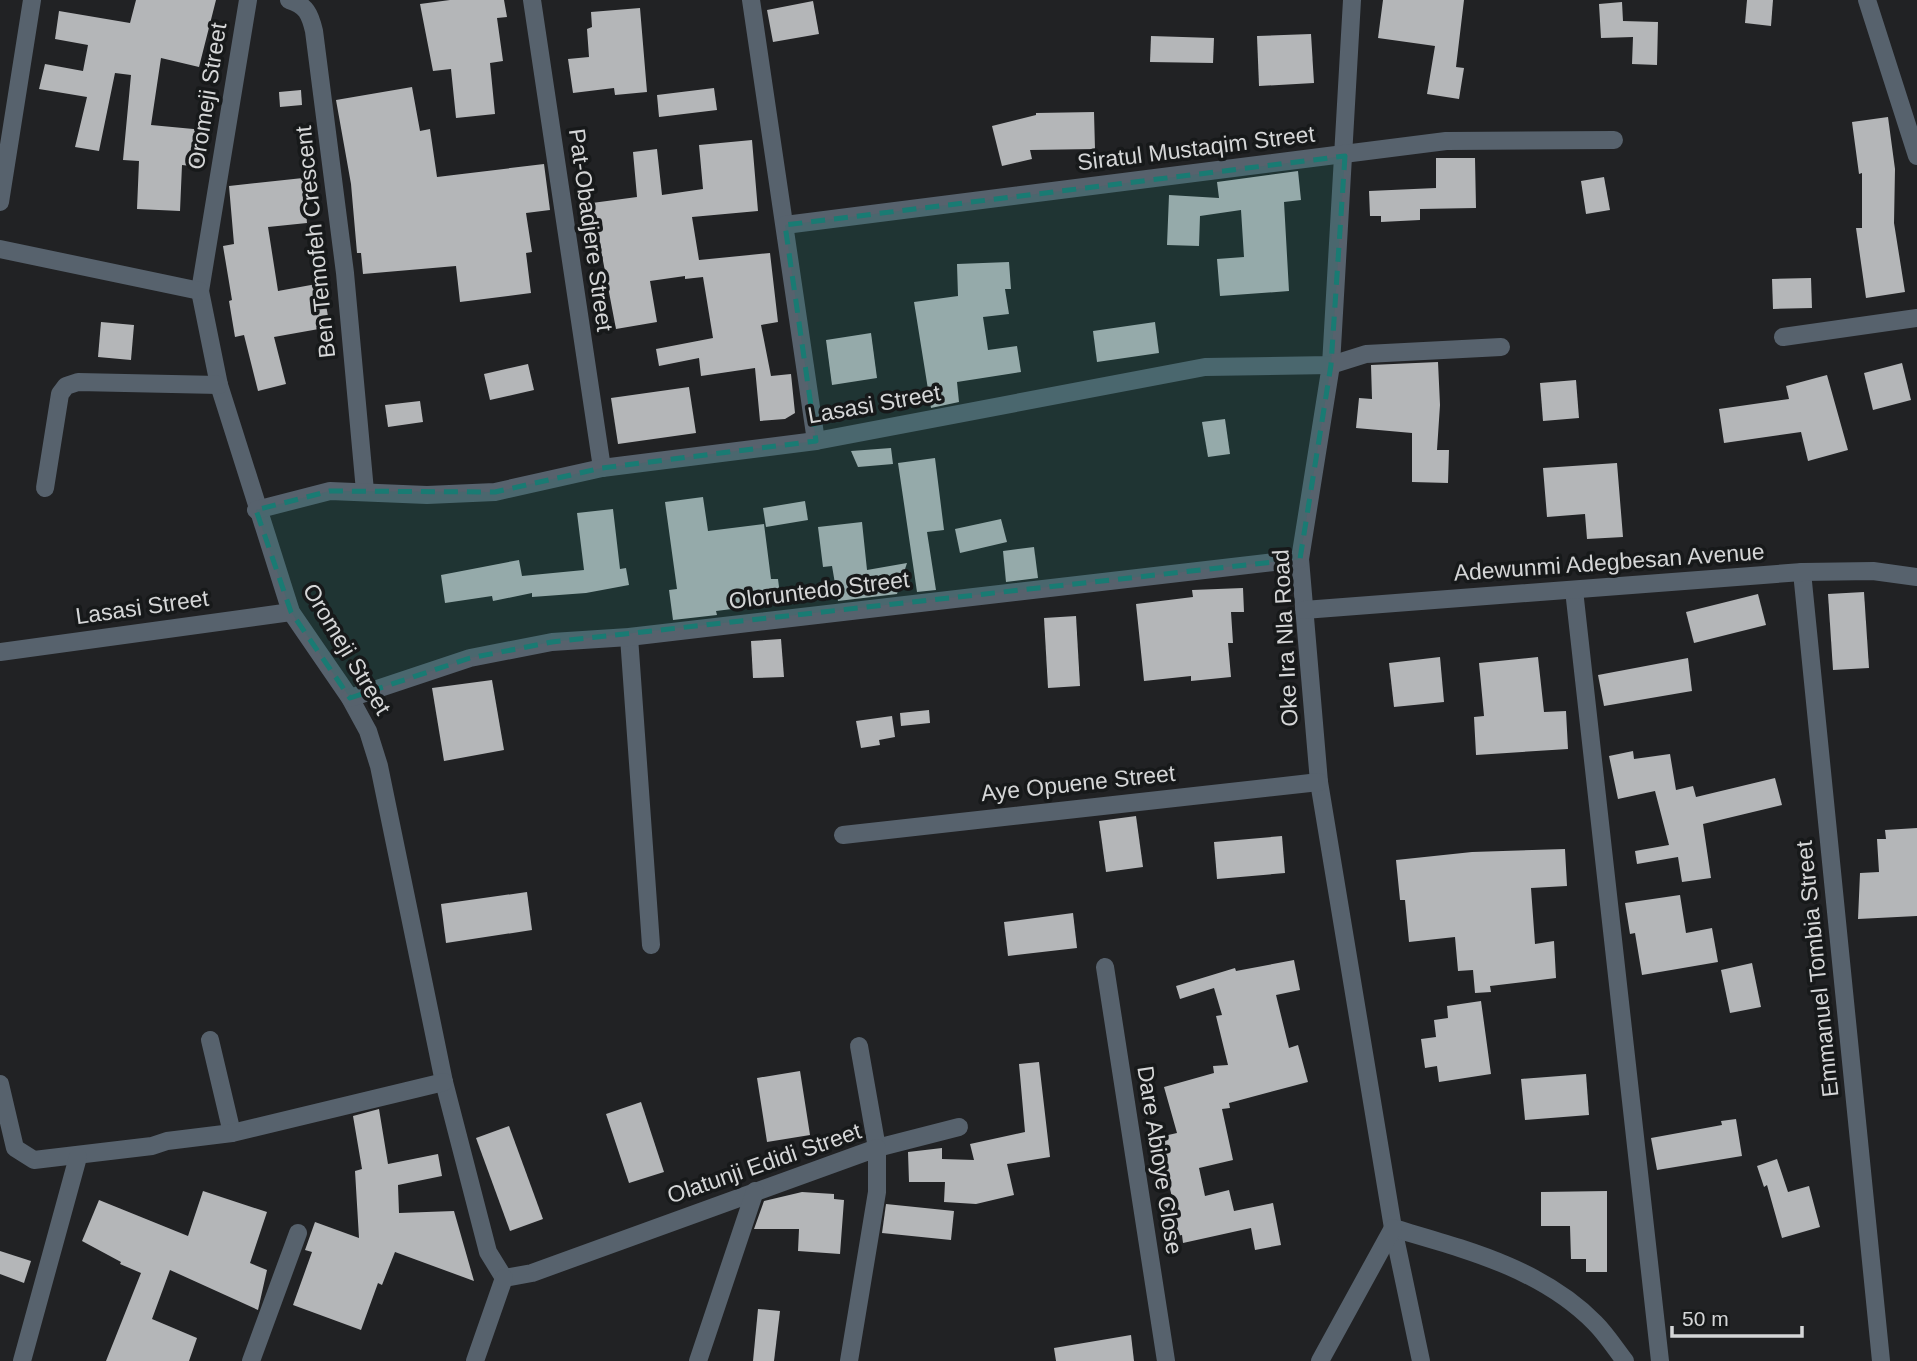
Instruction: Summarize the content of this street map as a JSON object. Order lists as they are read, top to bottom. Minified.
{"streets":{"street":["Oromeji Street","Siratul Mustaqim Street","Pat-Obadjere Street","Ben Temofeh Crescent","Lasasi Street","Adewunmi Adegbesan Avenue","Oloruntedo Street","Oke Ira Nla Road","Aye Opuene Street","Emmanuel Tombia Street","Dare Abioye Close","Olatunji Edidi Street"]},"crossings":[["Oromeji Street","Lasasi Street"],["Oromeji Street","Oloruntedo Street"],["Oromeji Street","Olatunji Edidi Street"],["Siratul Mustaqim Street","Oke Ira Nla Road"],["Pat-Obadjere Street","Lasasi Street"],["Ben Temofeh Crescent","Lasasi Street"],["Lasasi Street","Oke Ira Nla Road"],["Adewunmi Adegbesan Avenue","Oke Ira Nla Road"],["Adewunmi Adegbesan Avenue","Emmanuel Tombia Street"],["Oloruntedo Street","Oke Ira Nla Road"],["Oke Ira Nla Road","Aye Opuene Street"]],"scale_bar":"50 m"}
